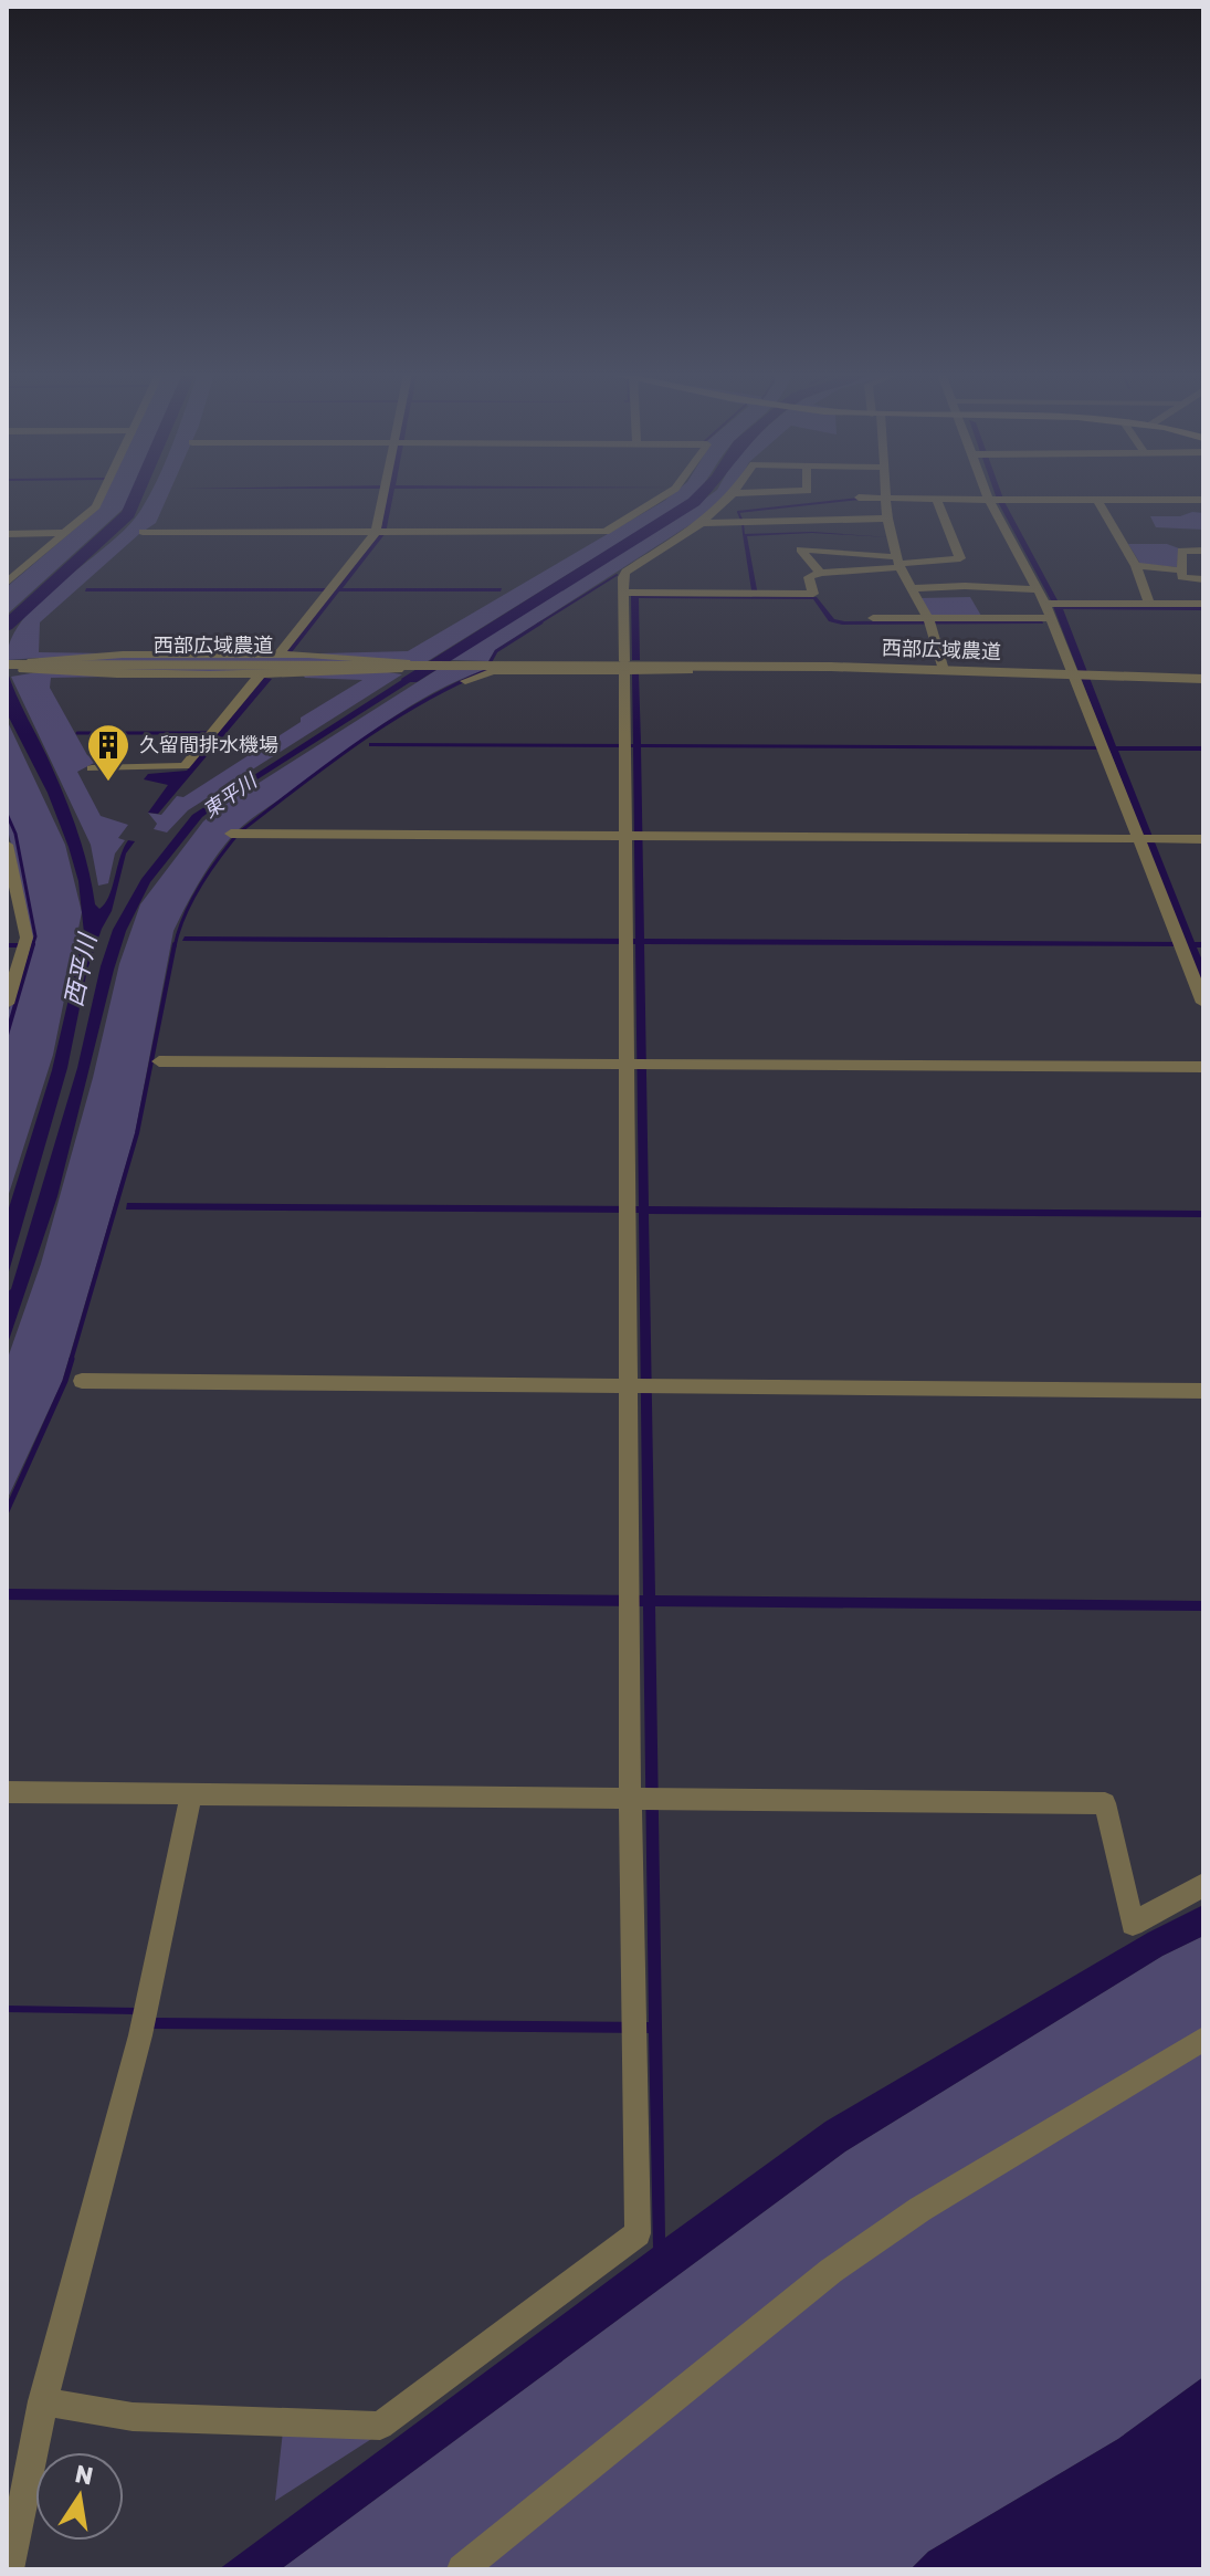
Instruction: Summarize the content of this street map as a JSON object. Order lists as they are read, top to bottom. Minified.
{"streets":{"street":["西部広域農道"]},"water":["東平川","西平川"],"places":{"building":["久留間排水機場"]},"north":"top"}
